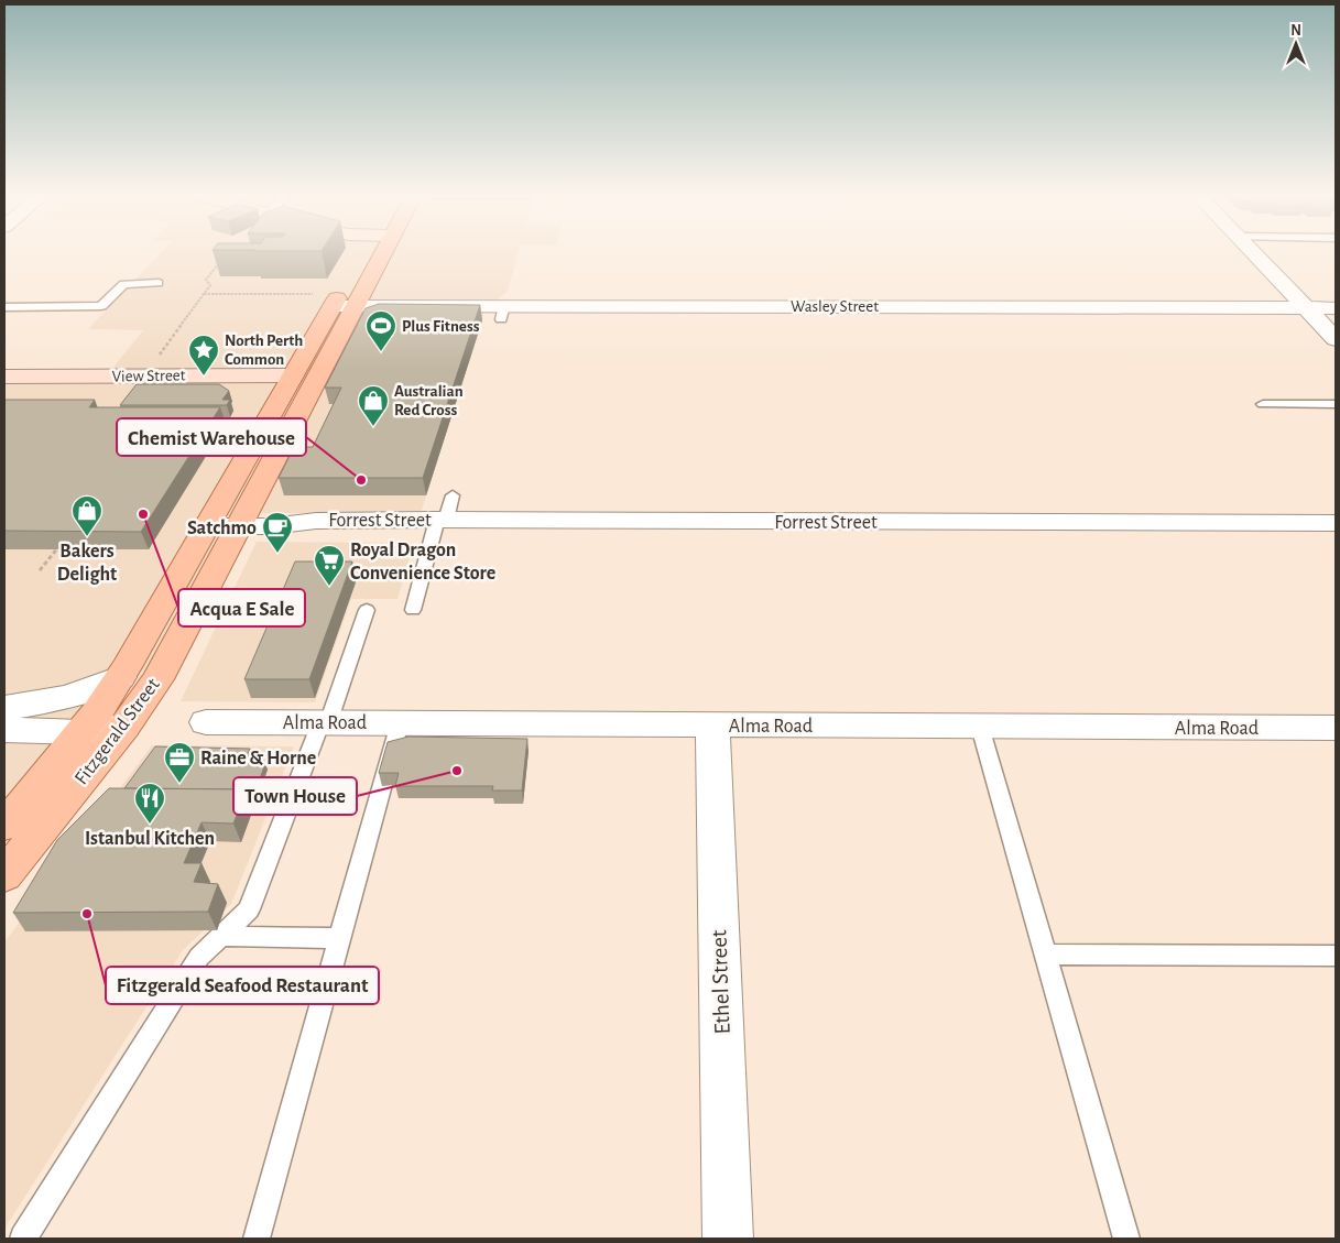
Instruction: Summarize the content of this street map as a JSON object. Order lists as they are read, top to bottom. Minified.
{"streets":{"main road":["View Street","Fitzgerald Street"],"street":["Wasley Street","Forrest Street","Alma Road","Ethel Street"]},"crossings":[["Wasley Street","Fitzgerald Street"],["View Street","Fitzgerald Street"],["Forrest Street","Fitzgerald Street"],["Alma Road","Ethel Street"]],"places":{"sports":["Plus Fitness"],"place":["North Perth Common"],"shop":["Australian Red Cross","Bakers Delight"],"other":["Chemist Warehouse","Acqua E Sale","Town House","Fitzgerald Seafood Restaurant"],"cafe":["Satchmo"],"supermarket":["Royal Dragon Convenience Store"],"office":["Raine & Horne"],"restaurant":["Istanbul Kitchen"]},"north":"top"}
